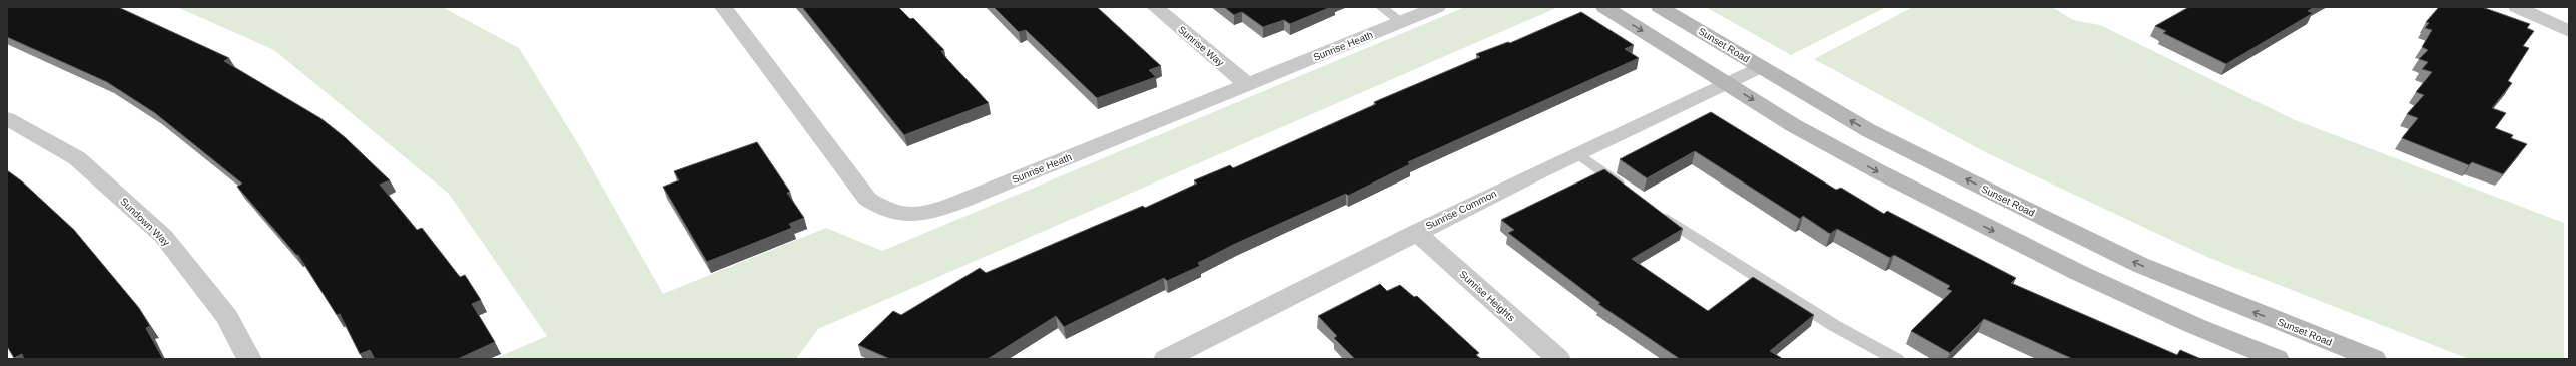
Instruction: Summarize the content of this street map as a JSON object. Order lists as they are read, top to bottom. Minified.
{"streets":{"street":["Sunset Road","Sunrise Way","Sunrise Heath","Sunrise Common","Sundown Way","Sunrise Heights"]},"crossings":[["Sunset Road","Sunrise Common"],["Sunrise Way","Sunrise Heath"],["Sunrise Common","Sunrise Heights"]]}
